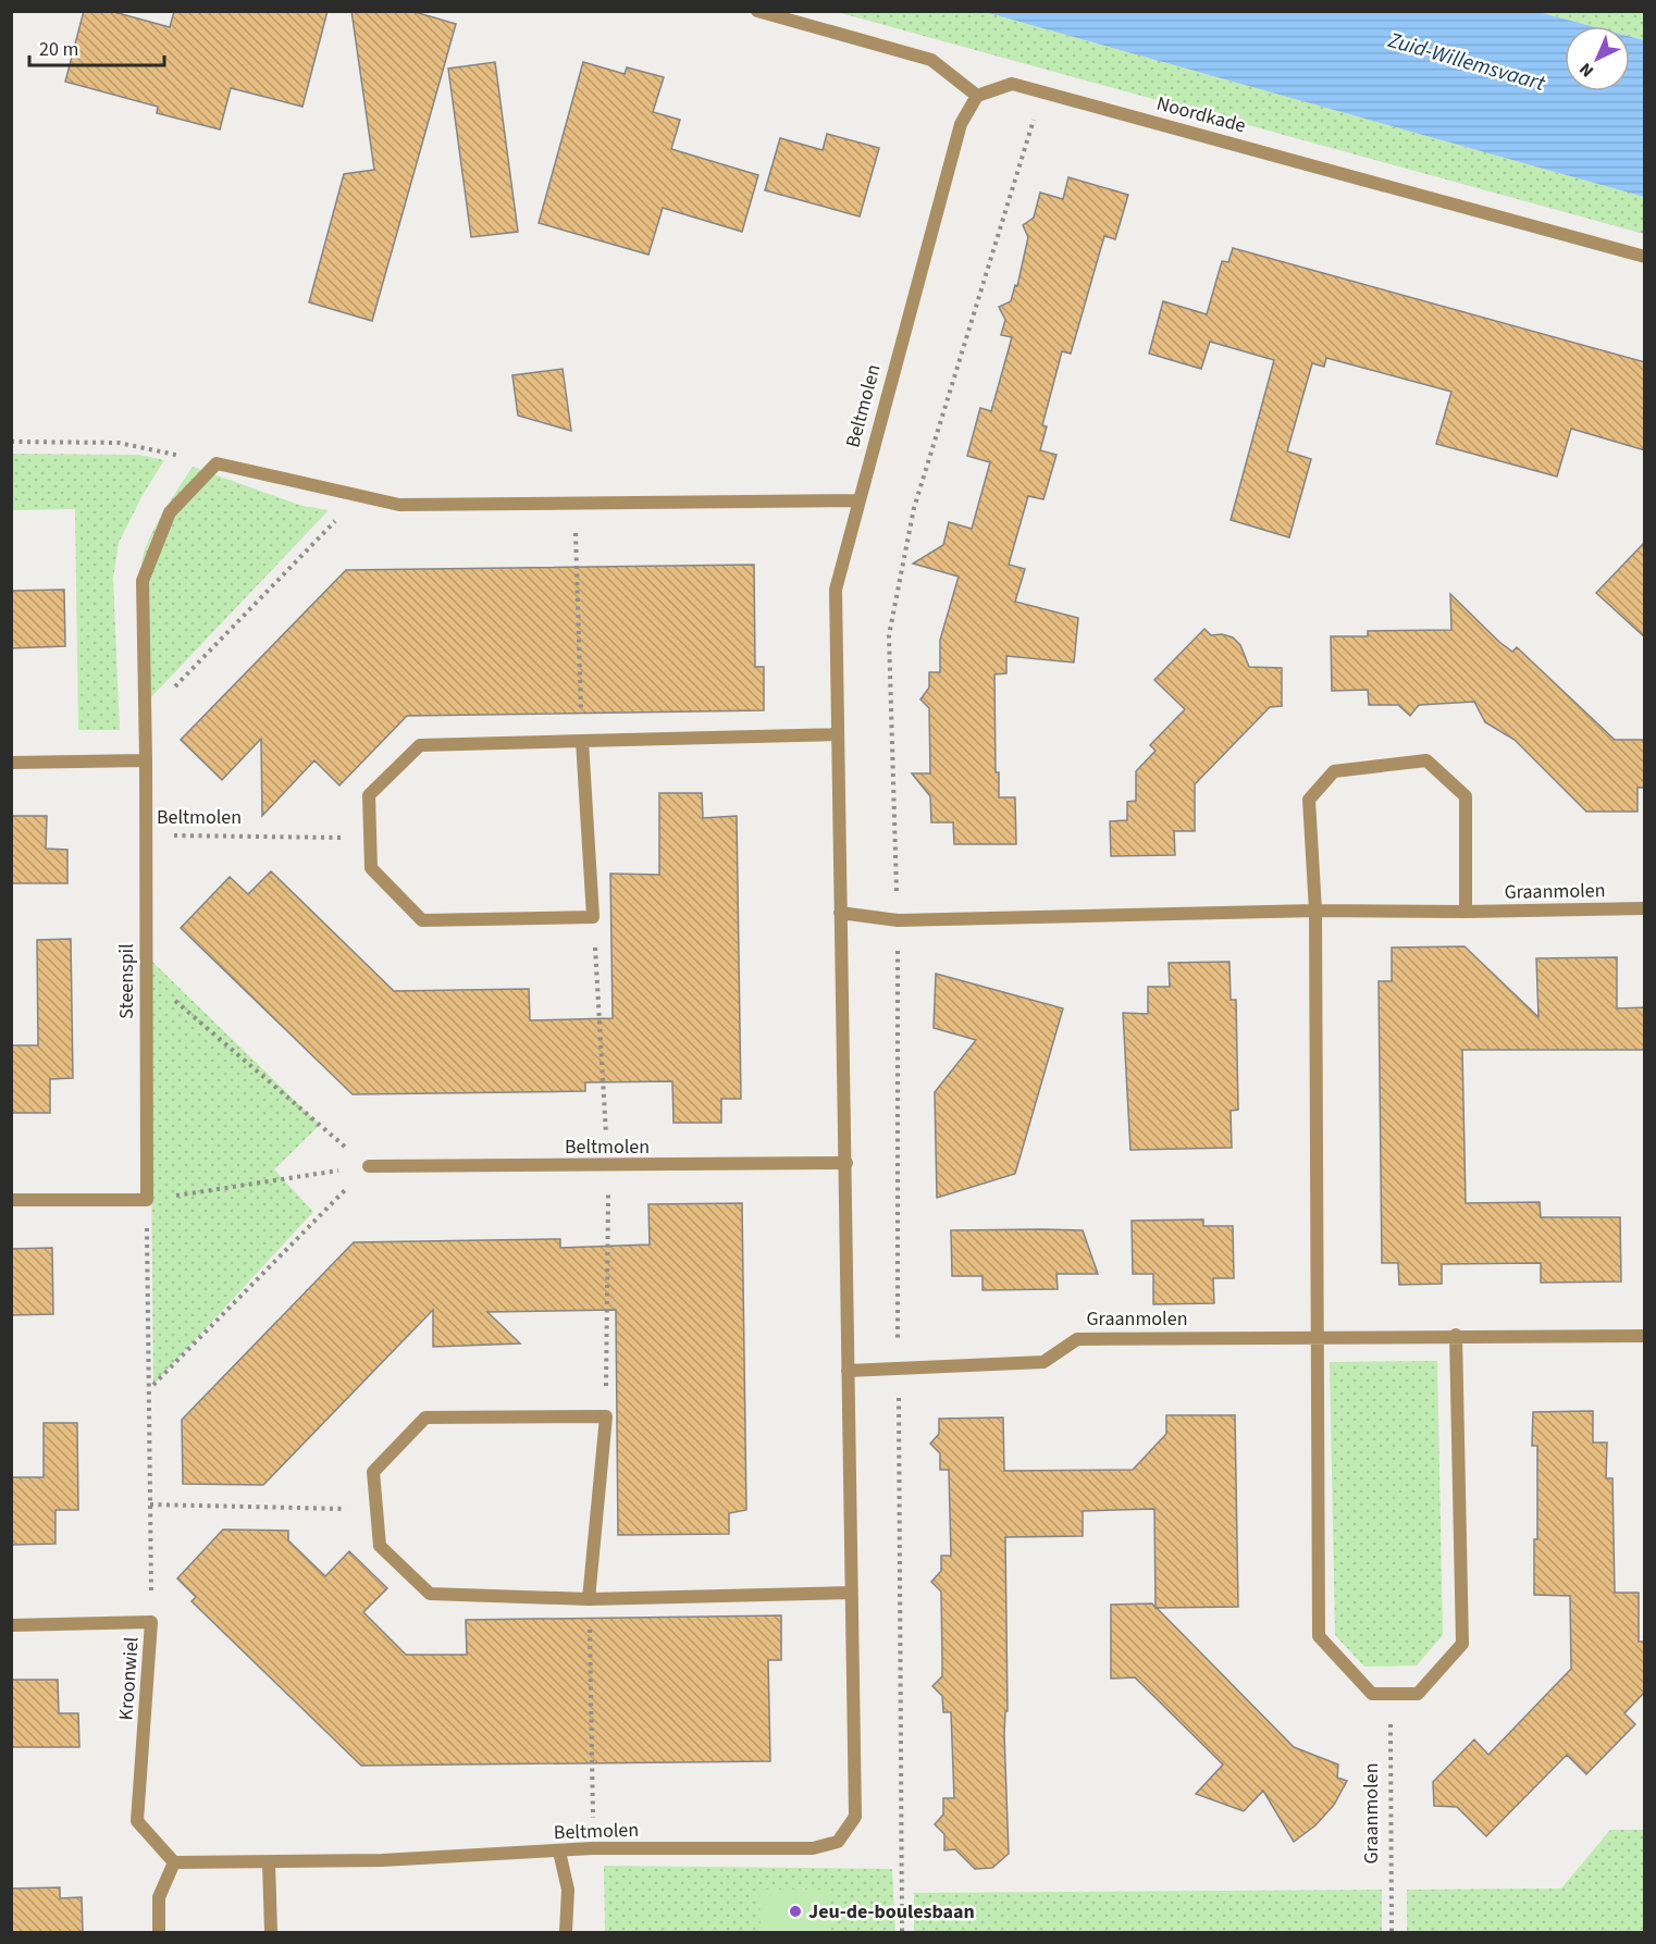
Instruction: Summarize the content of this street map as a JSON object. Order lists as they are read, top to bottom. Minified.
{"streets":{"street":["Noordkade","Beltmolen","Graanmolen","Steenspil","Kroonwiel"]},"crossings":[["Noordkade","Beltmolen"],["Beltmolen","Graanmolen"],["Beltmolen","Steenspil"],["Beltmolen","Kroonwiel"]],"water":["Zuid-Willemsvaart"],"places":["Jeu-de-boulesbaan"],"scale_bar":"20 m","north":"bottom left"}
